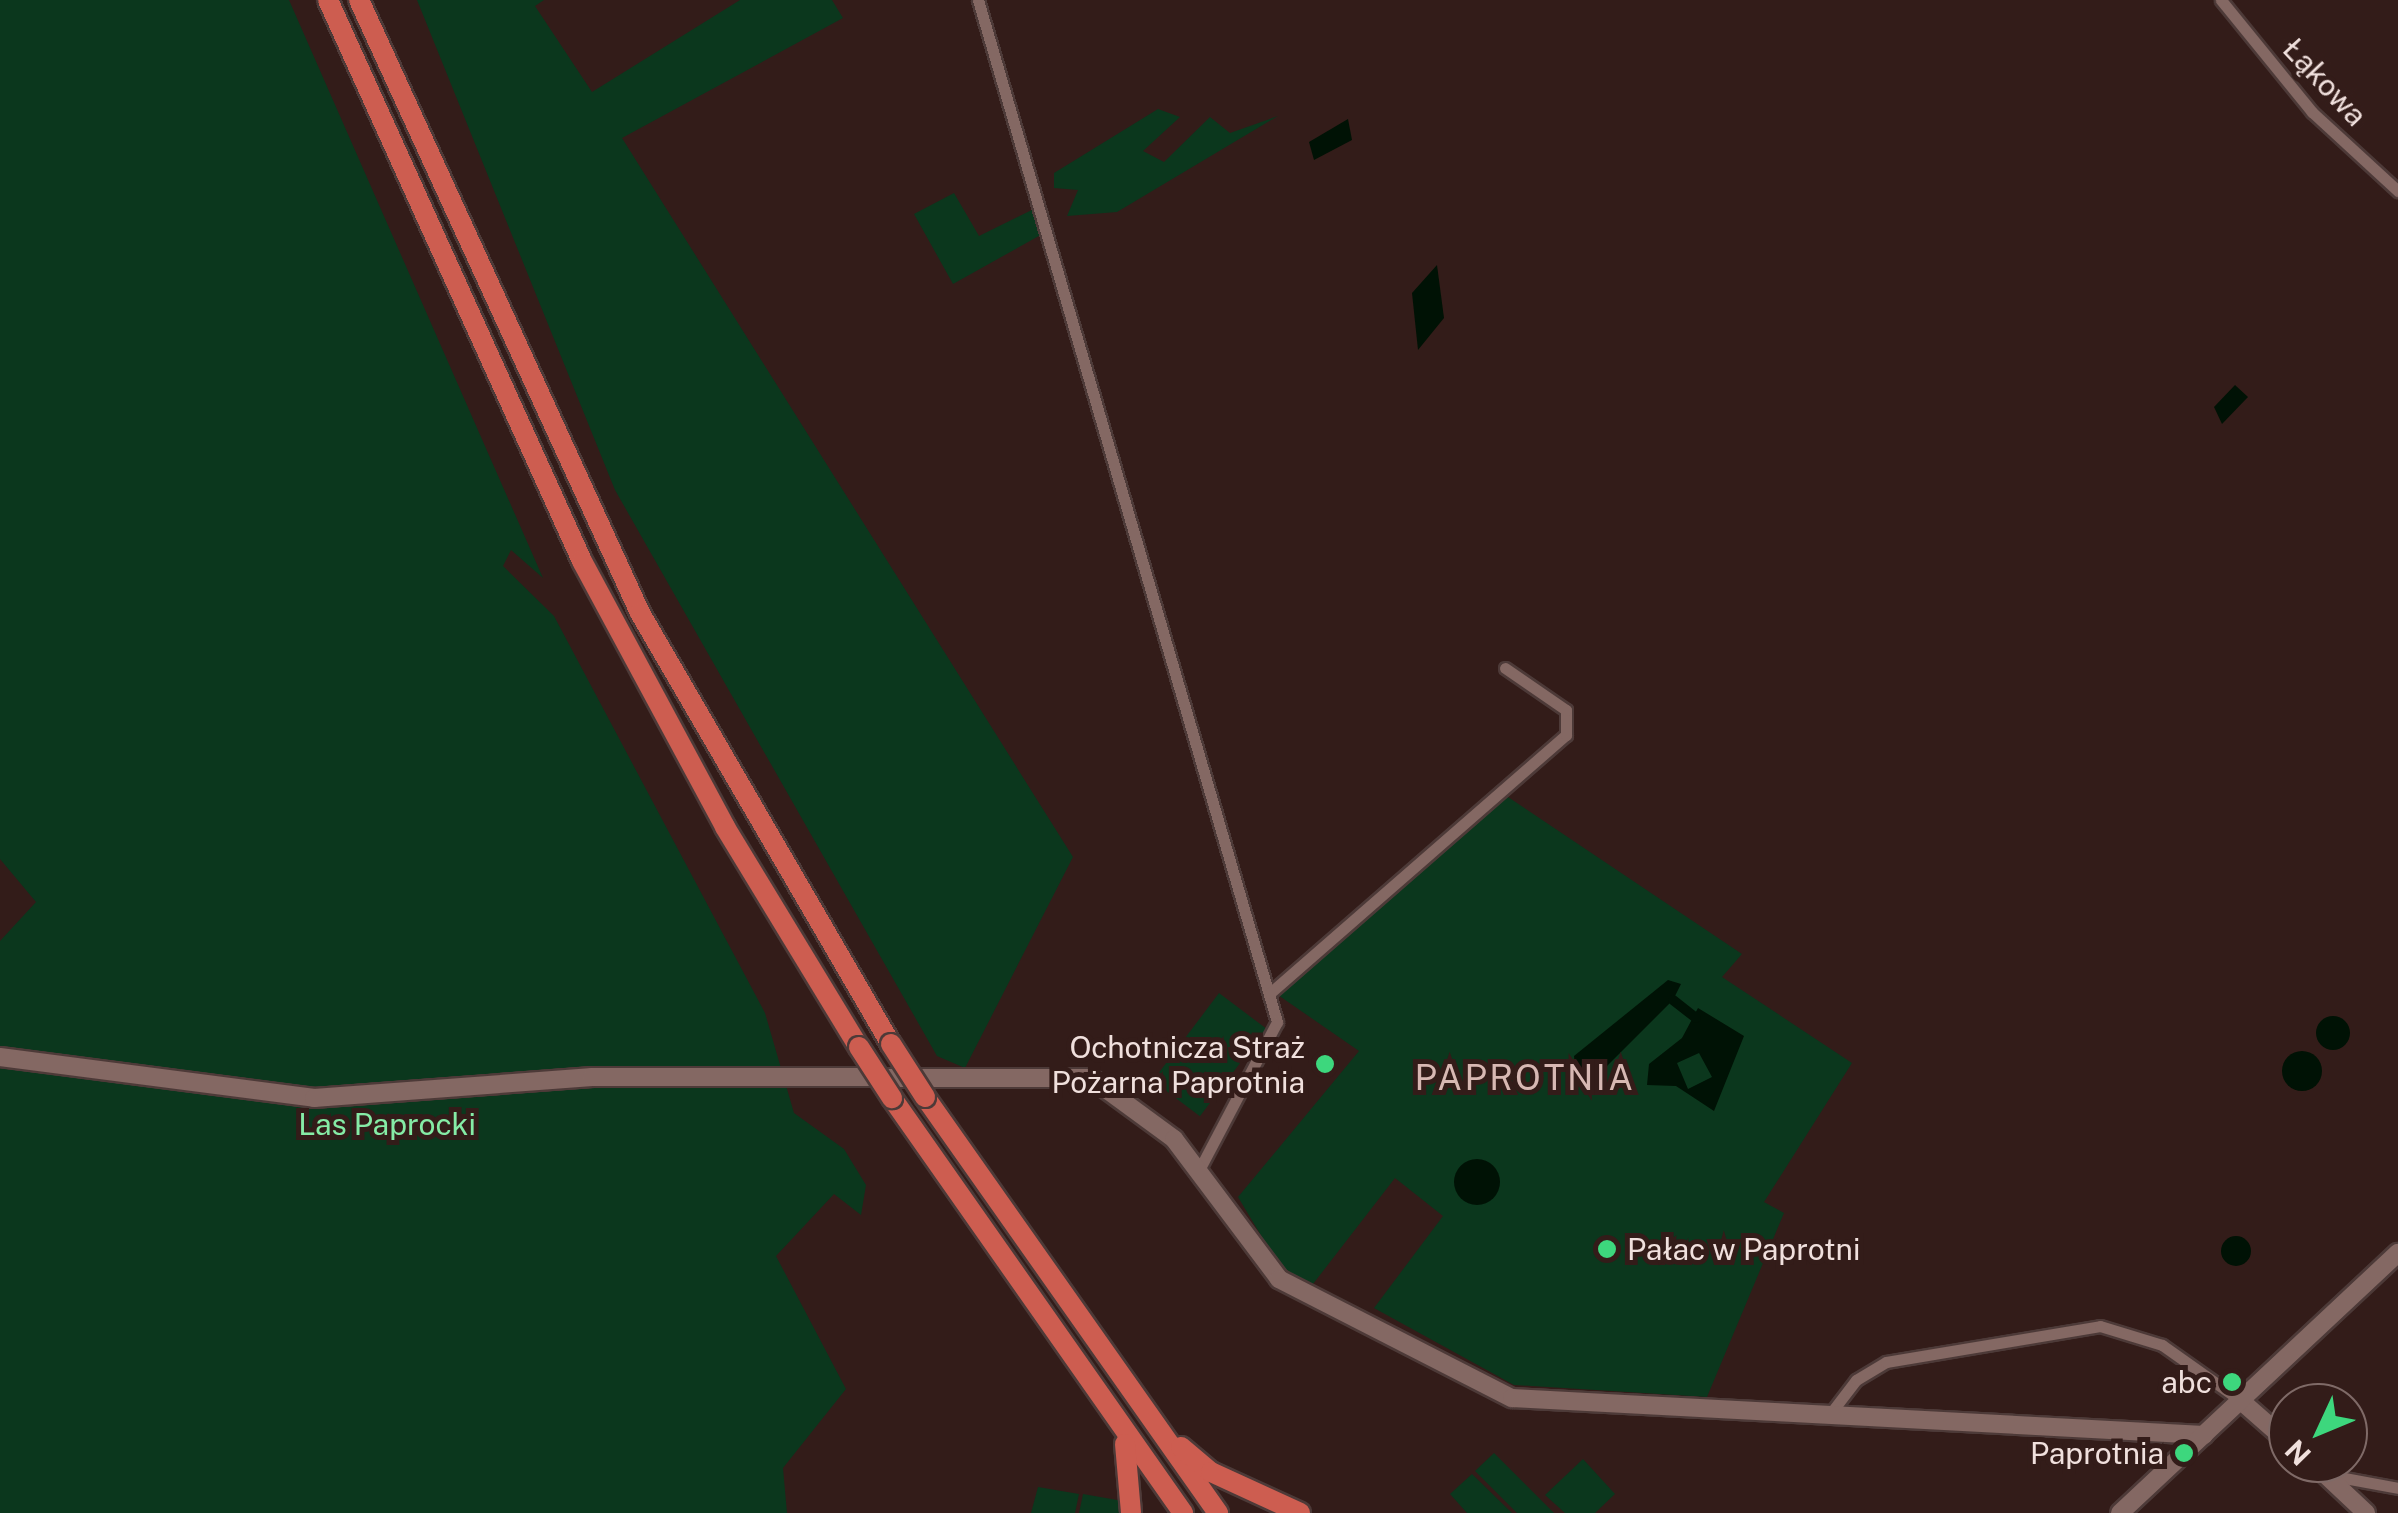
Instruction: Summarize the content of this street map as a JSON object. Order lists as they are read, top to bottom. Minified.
{"streets":{"street":["Łąkowa"]},"districts":["PAPROTNIA"],"parks":["Las Paprocki"],"places":["Ochotnicza Straż Pożarna Paprotnia","Pałac w Paprotni","abc","Paprotnia"],"north":"bottom left"}
